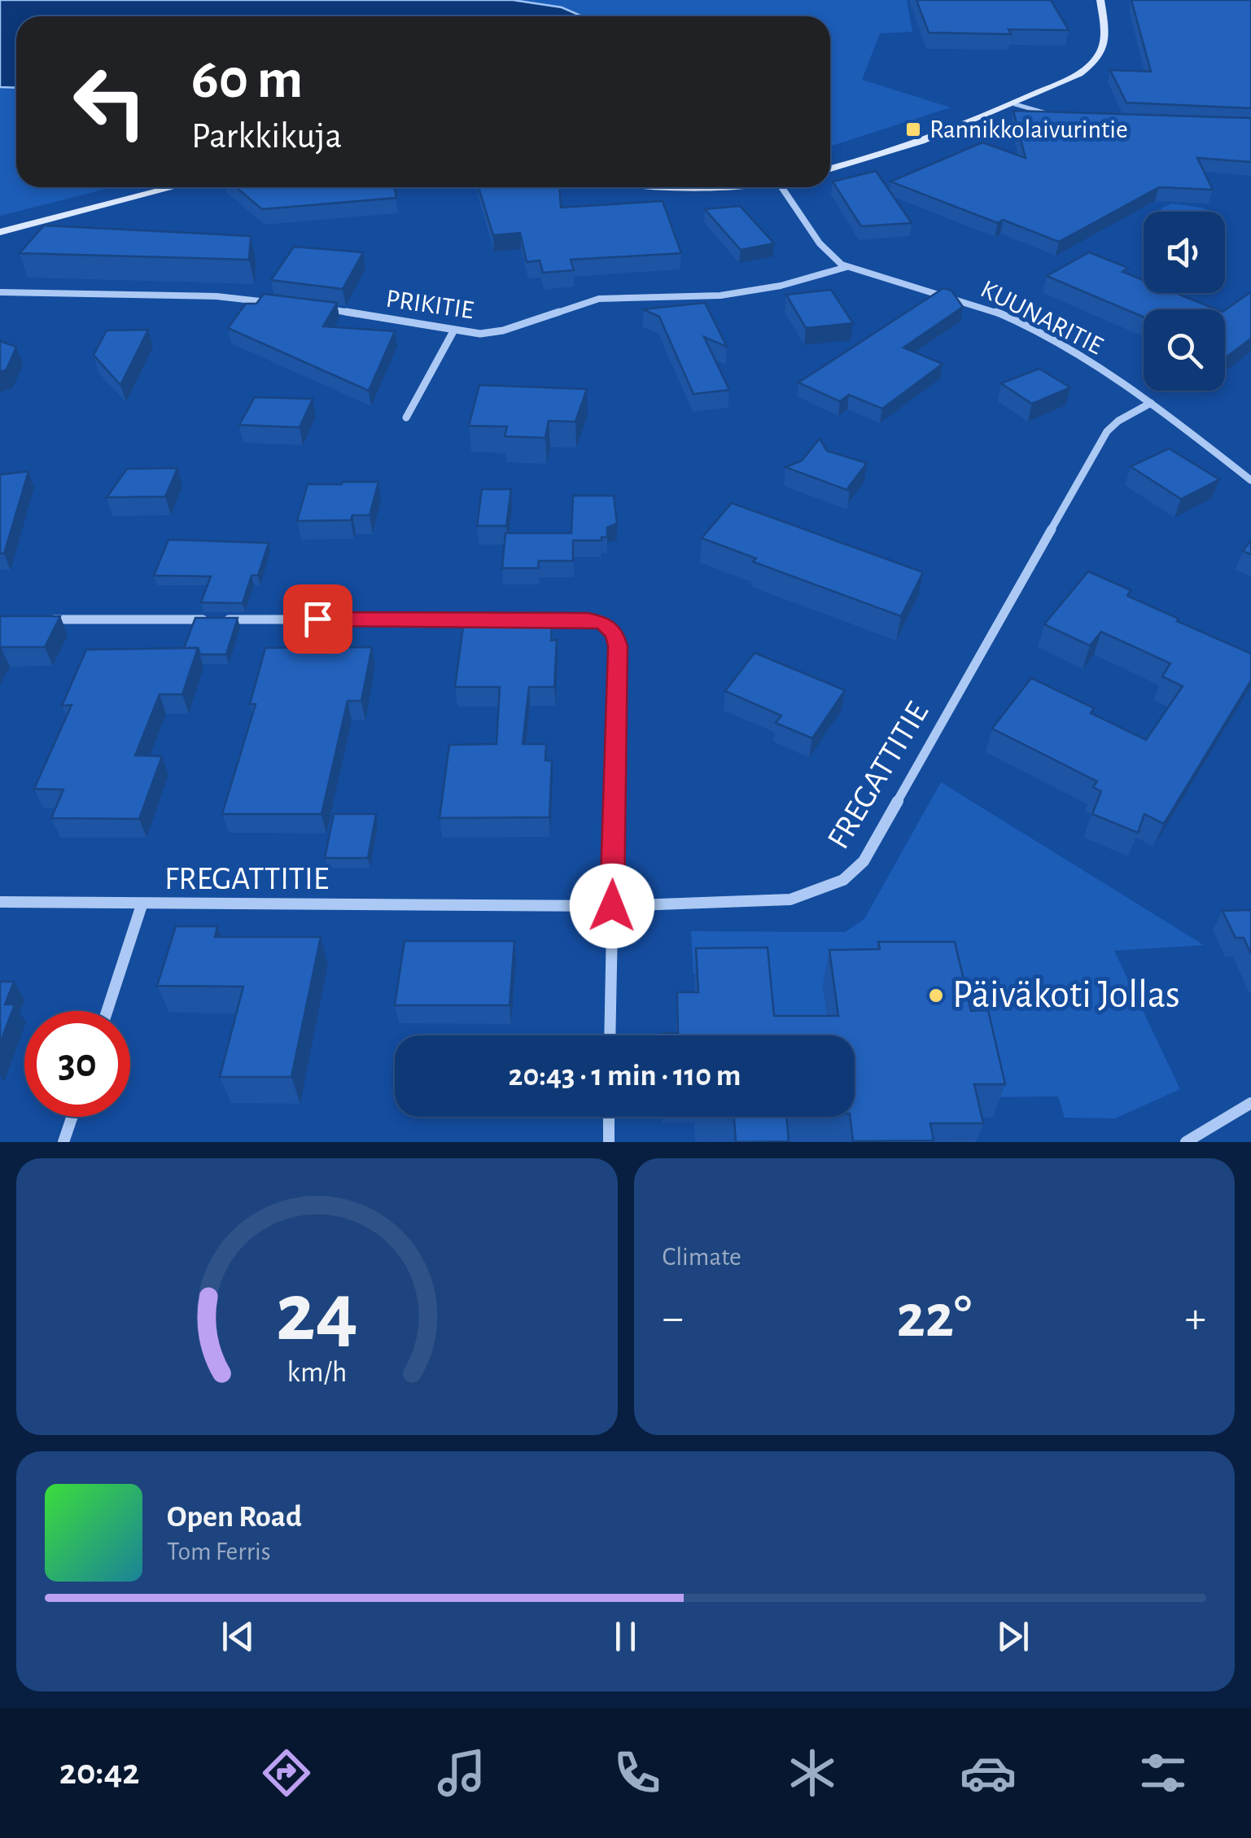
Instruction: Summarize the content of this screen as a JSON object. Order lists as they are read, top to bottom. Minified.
{"streets":{"street":["PRIKITIE","KUUNARITIE","FREGATTITIE"]},"crossings":[["PRIKITIE","KUUNARITIE"],["KUUNARITIE","FREGATTITIE"]],"places":{"transit":["Rannikkolaivurintie"],"other":["Päiväkoti Jollas"]},"page":{"turn":["60 m","Parkkikuja"],"limit":"30","trip":"20:43 · 1 min · 110 m","tile":"Climate","heat":["−","22°","+"],"song":["Open Road","Tom Ferris"],"tabs":"20:42","gauge":["24","km/h"]}}
